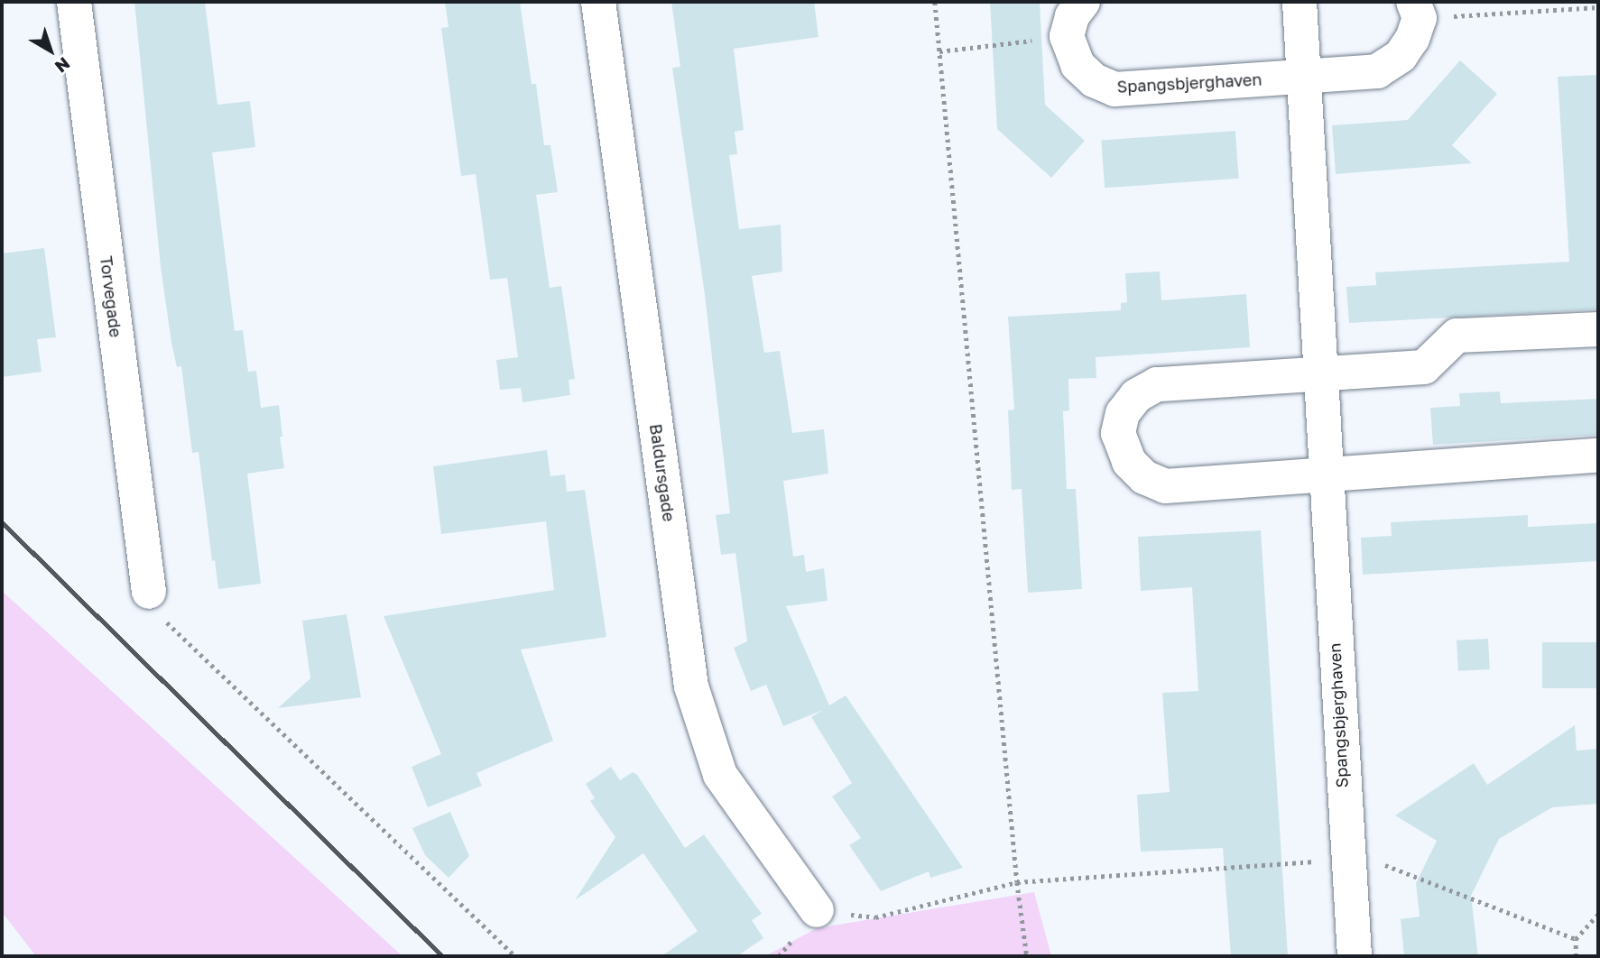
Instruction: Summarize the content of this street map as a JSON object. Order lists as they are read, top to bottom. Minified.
{"streets":{"street":["Spangsbjerghaven","Torvegade","Baldursgade"]},"north":"bottom right"}
